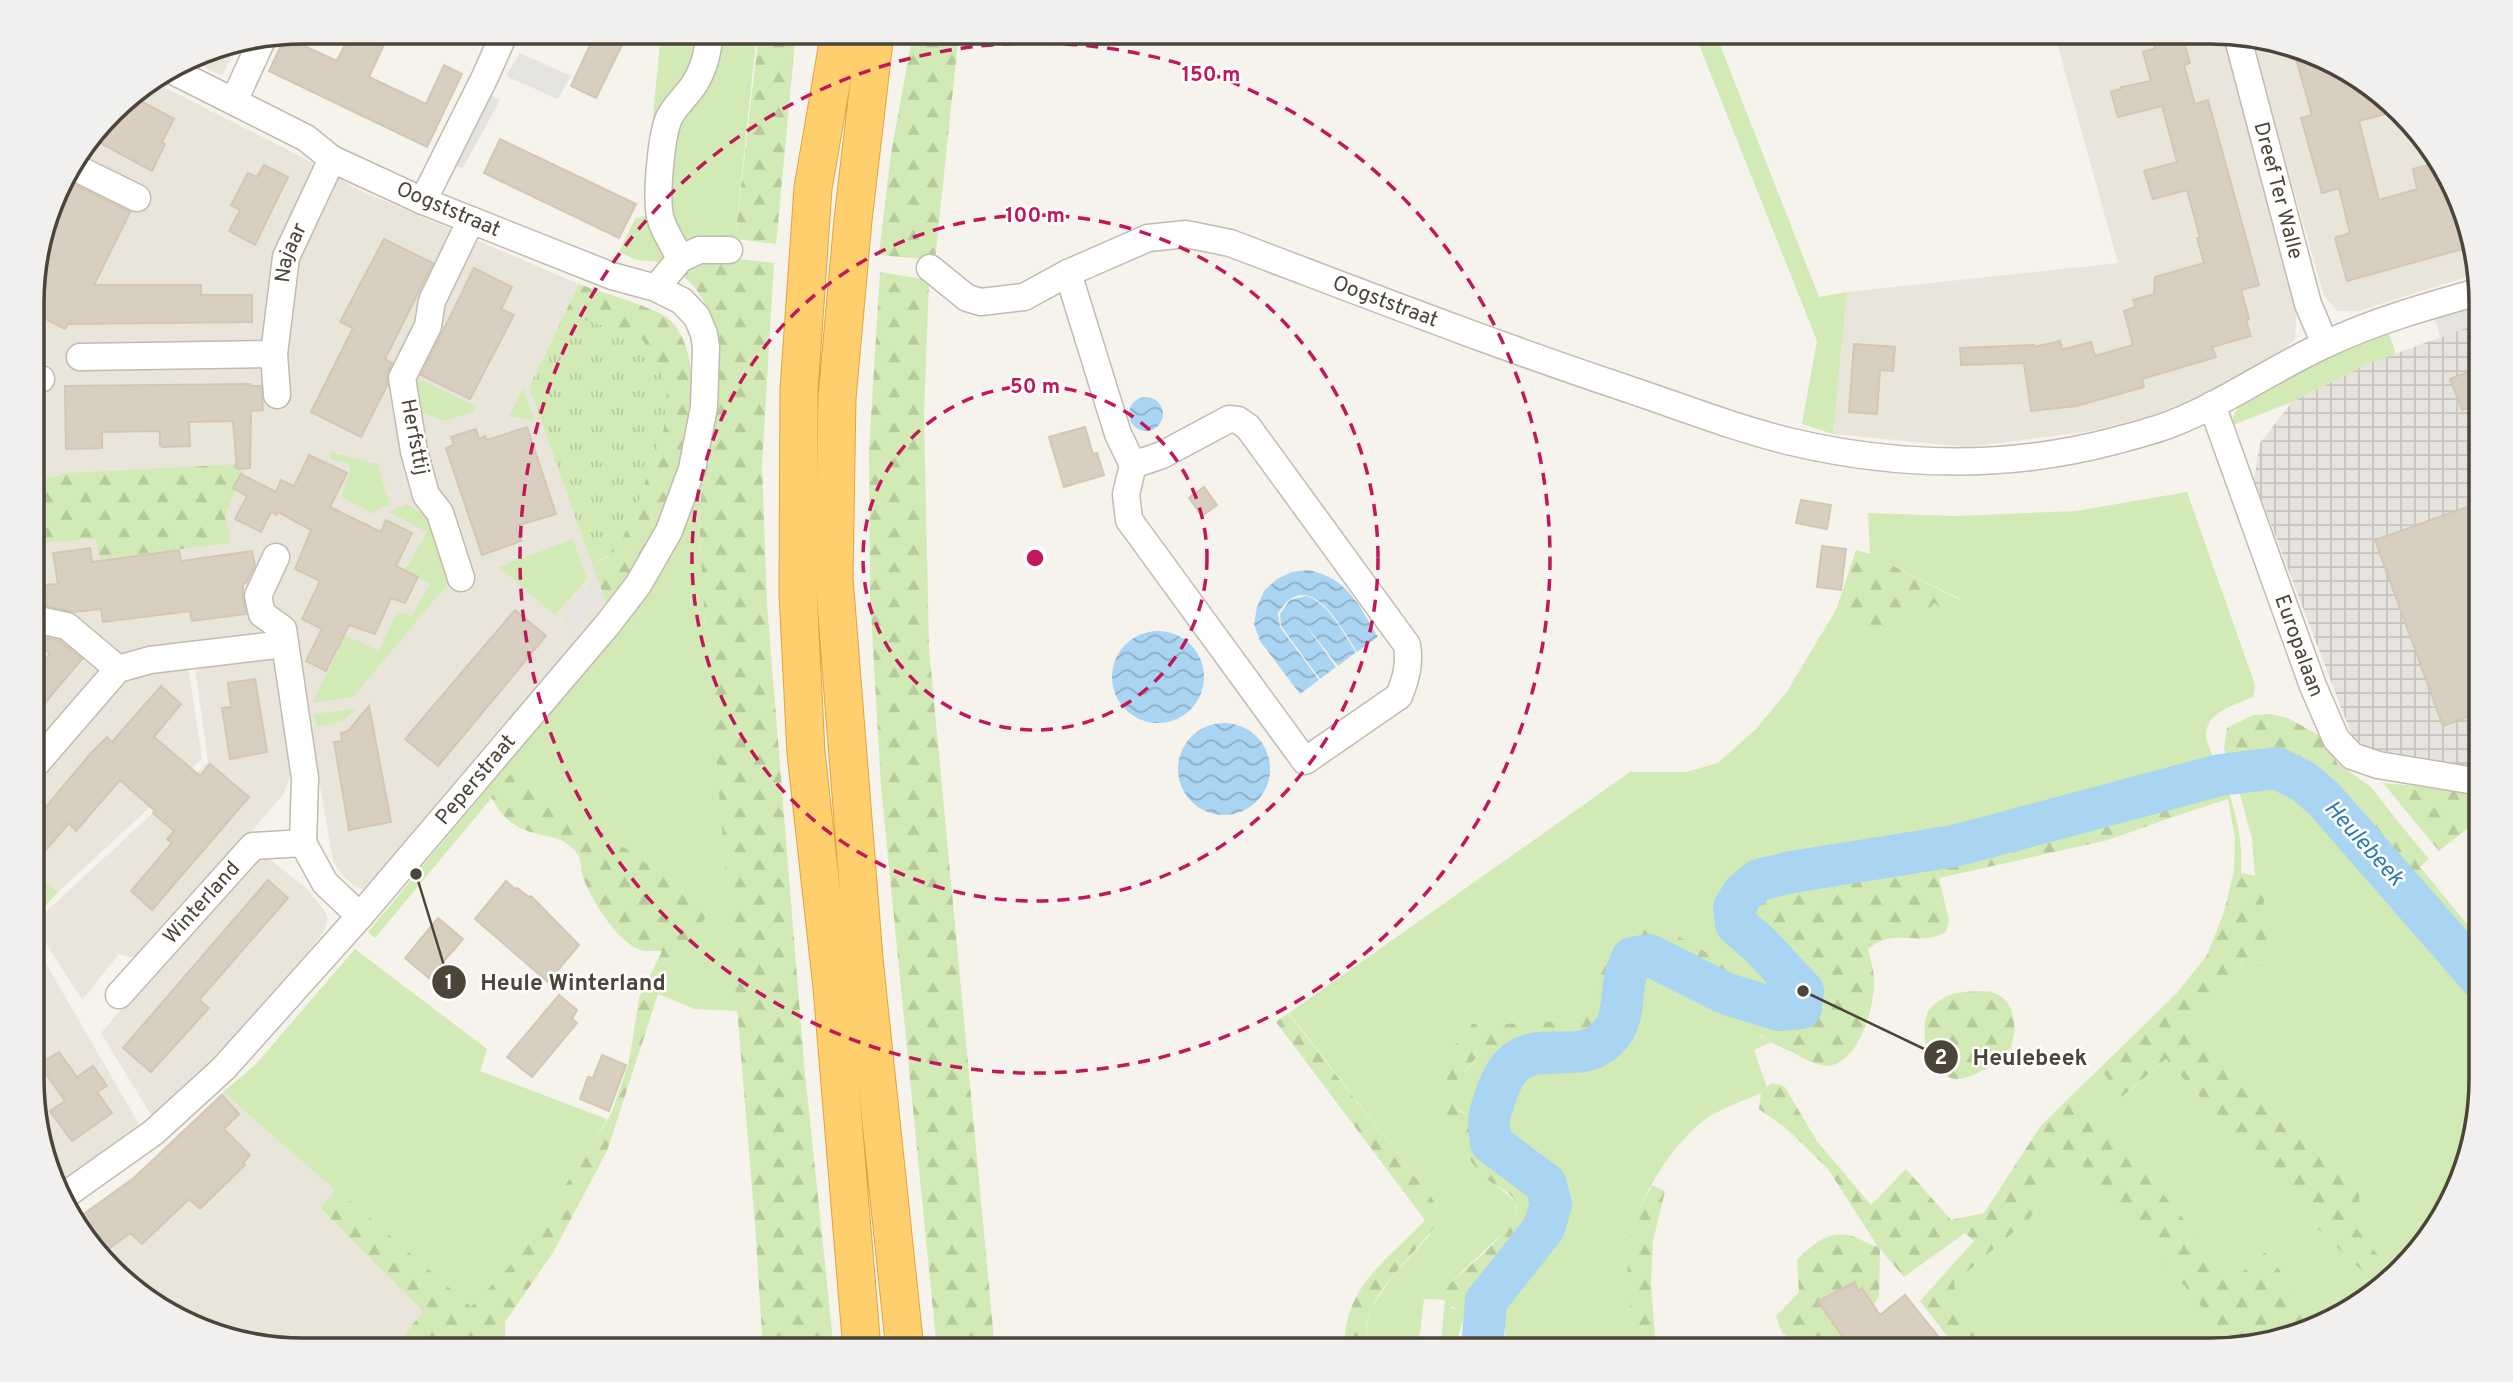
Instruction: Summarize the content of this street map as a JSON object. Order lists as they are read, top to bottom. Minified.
{"streets":{"street":["Dreef Ter Walle","Oogststraat","Najaar","Herfsttij","Europalaan","Peperstraat","Winterland"]},"crossings":[["Oogststraat","Najaar"],["Oogststraat","Herfsttij"],["Oogststraat","Europalaan"],["Oogststraat","Peperstraat"]],"water":["Heulebeek"],"places":["Heule Winterland","Heulebeek"],"rings":["150 m","100 m","50 m"]}
